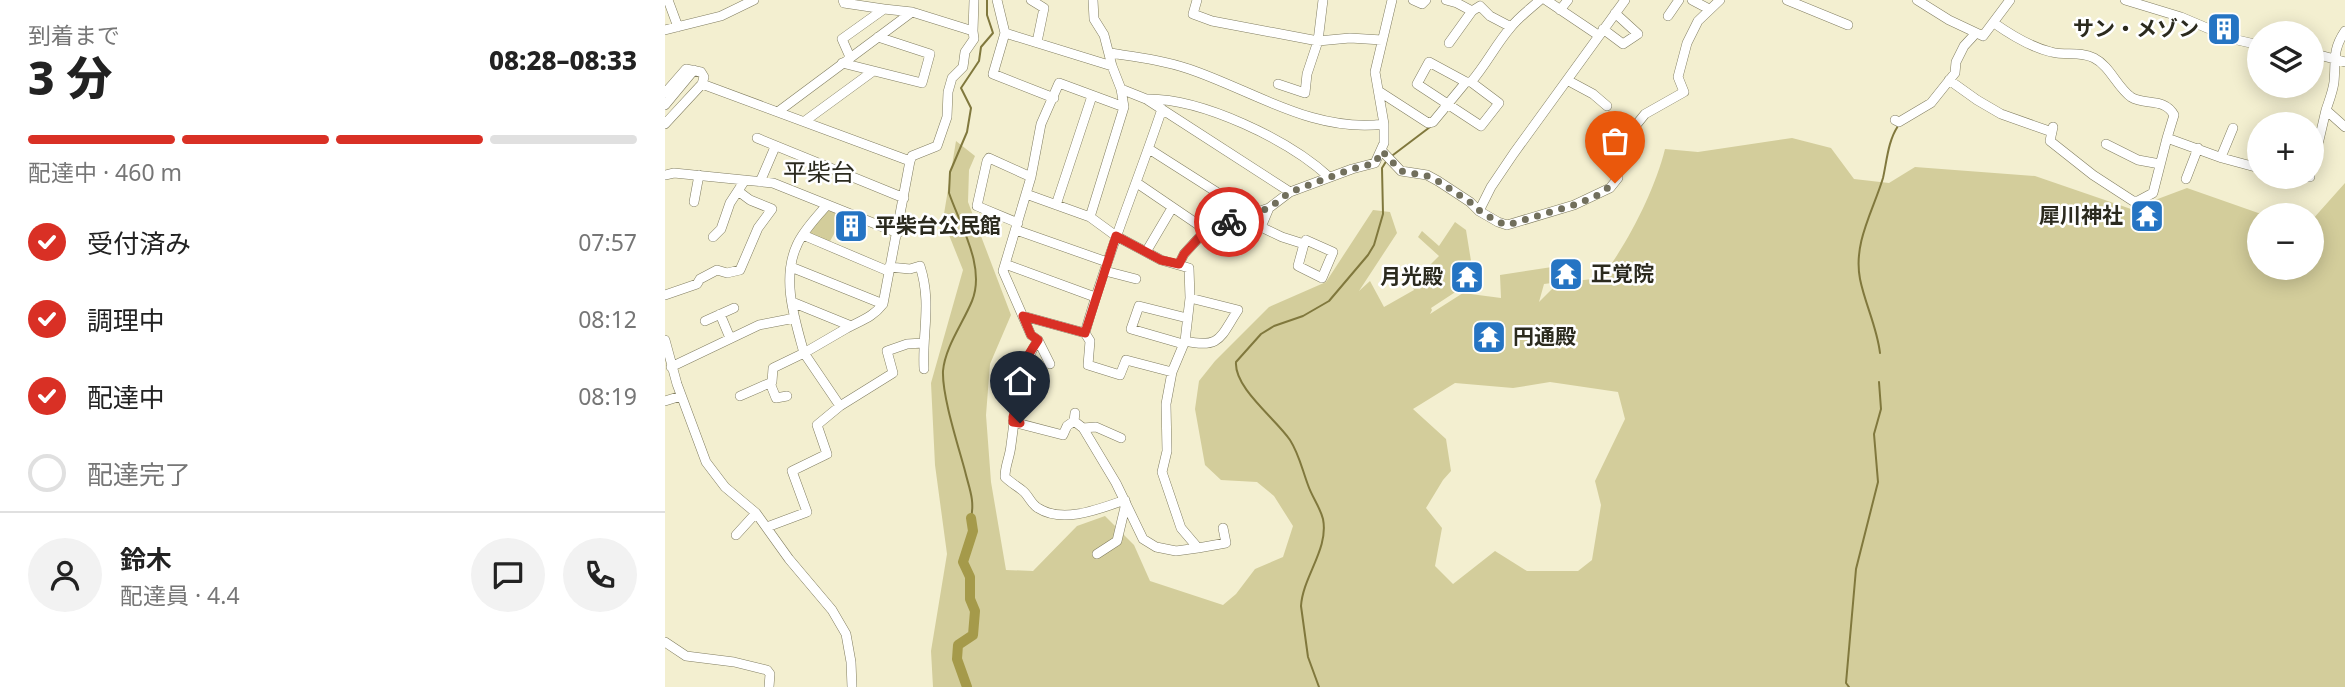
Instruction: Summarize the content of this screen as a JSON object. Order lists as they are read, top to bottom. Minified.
{"districts":["平柴台"],"places":{"building":["サン・メゾン","平柴台公民館"],"temple":["犀川神社","正覚院","月光殿","円通殿"]},"page":{"heading":["3 分","到着まで","08:28–08:33"],"panel":["鈴木","配達員 · 4.4"],"map_buttons":["+","−"],"bar":"配達中 · 460 m","list":[["受付済み","07:57"],["調理中","08:12"],["配達中","08:19"],"配達完了"]}}
